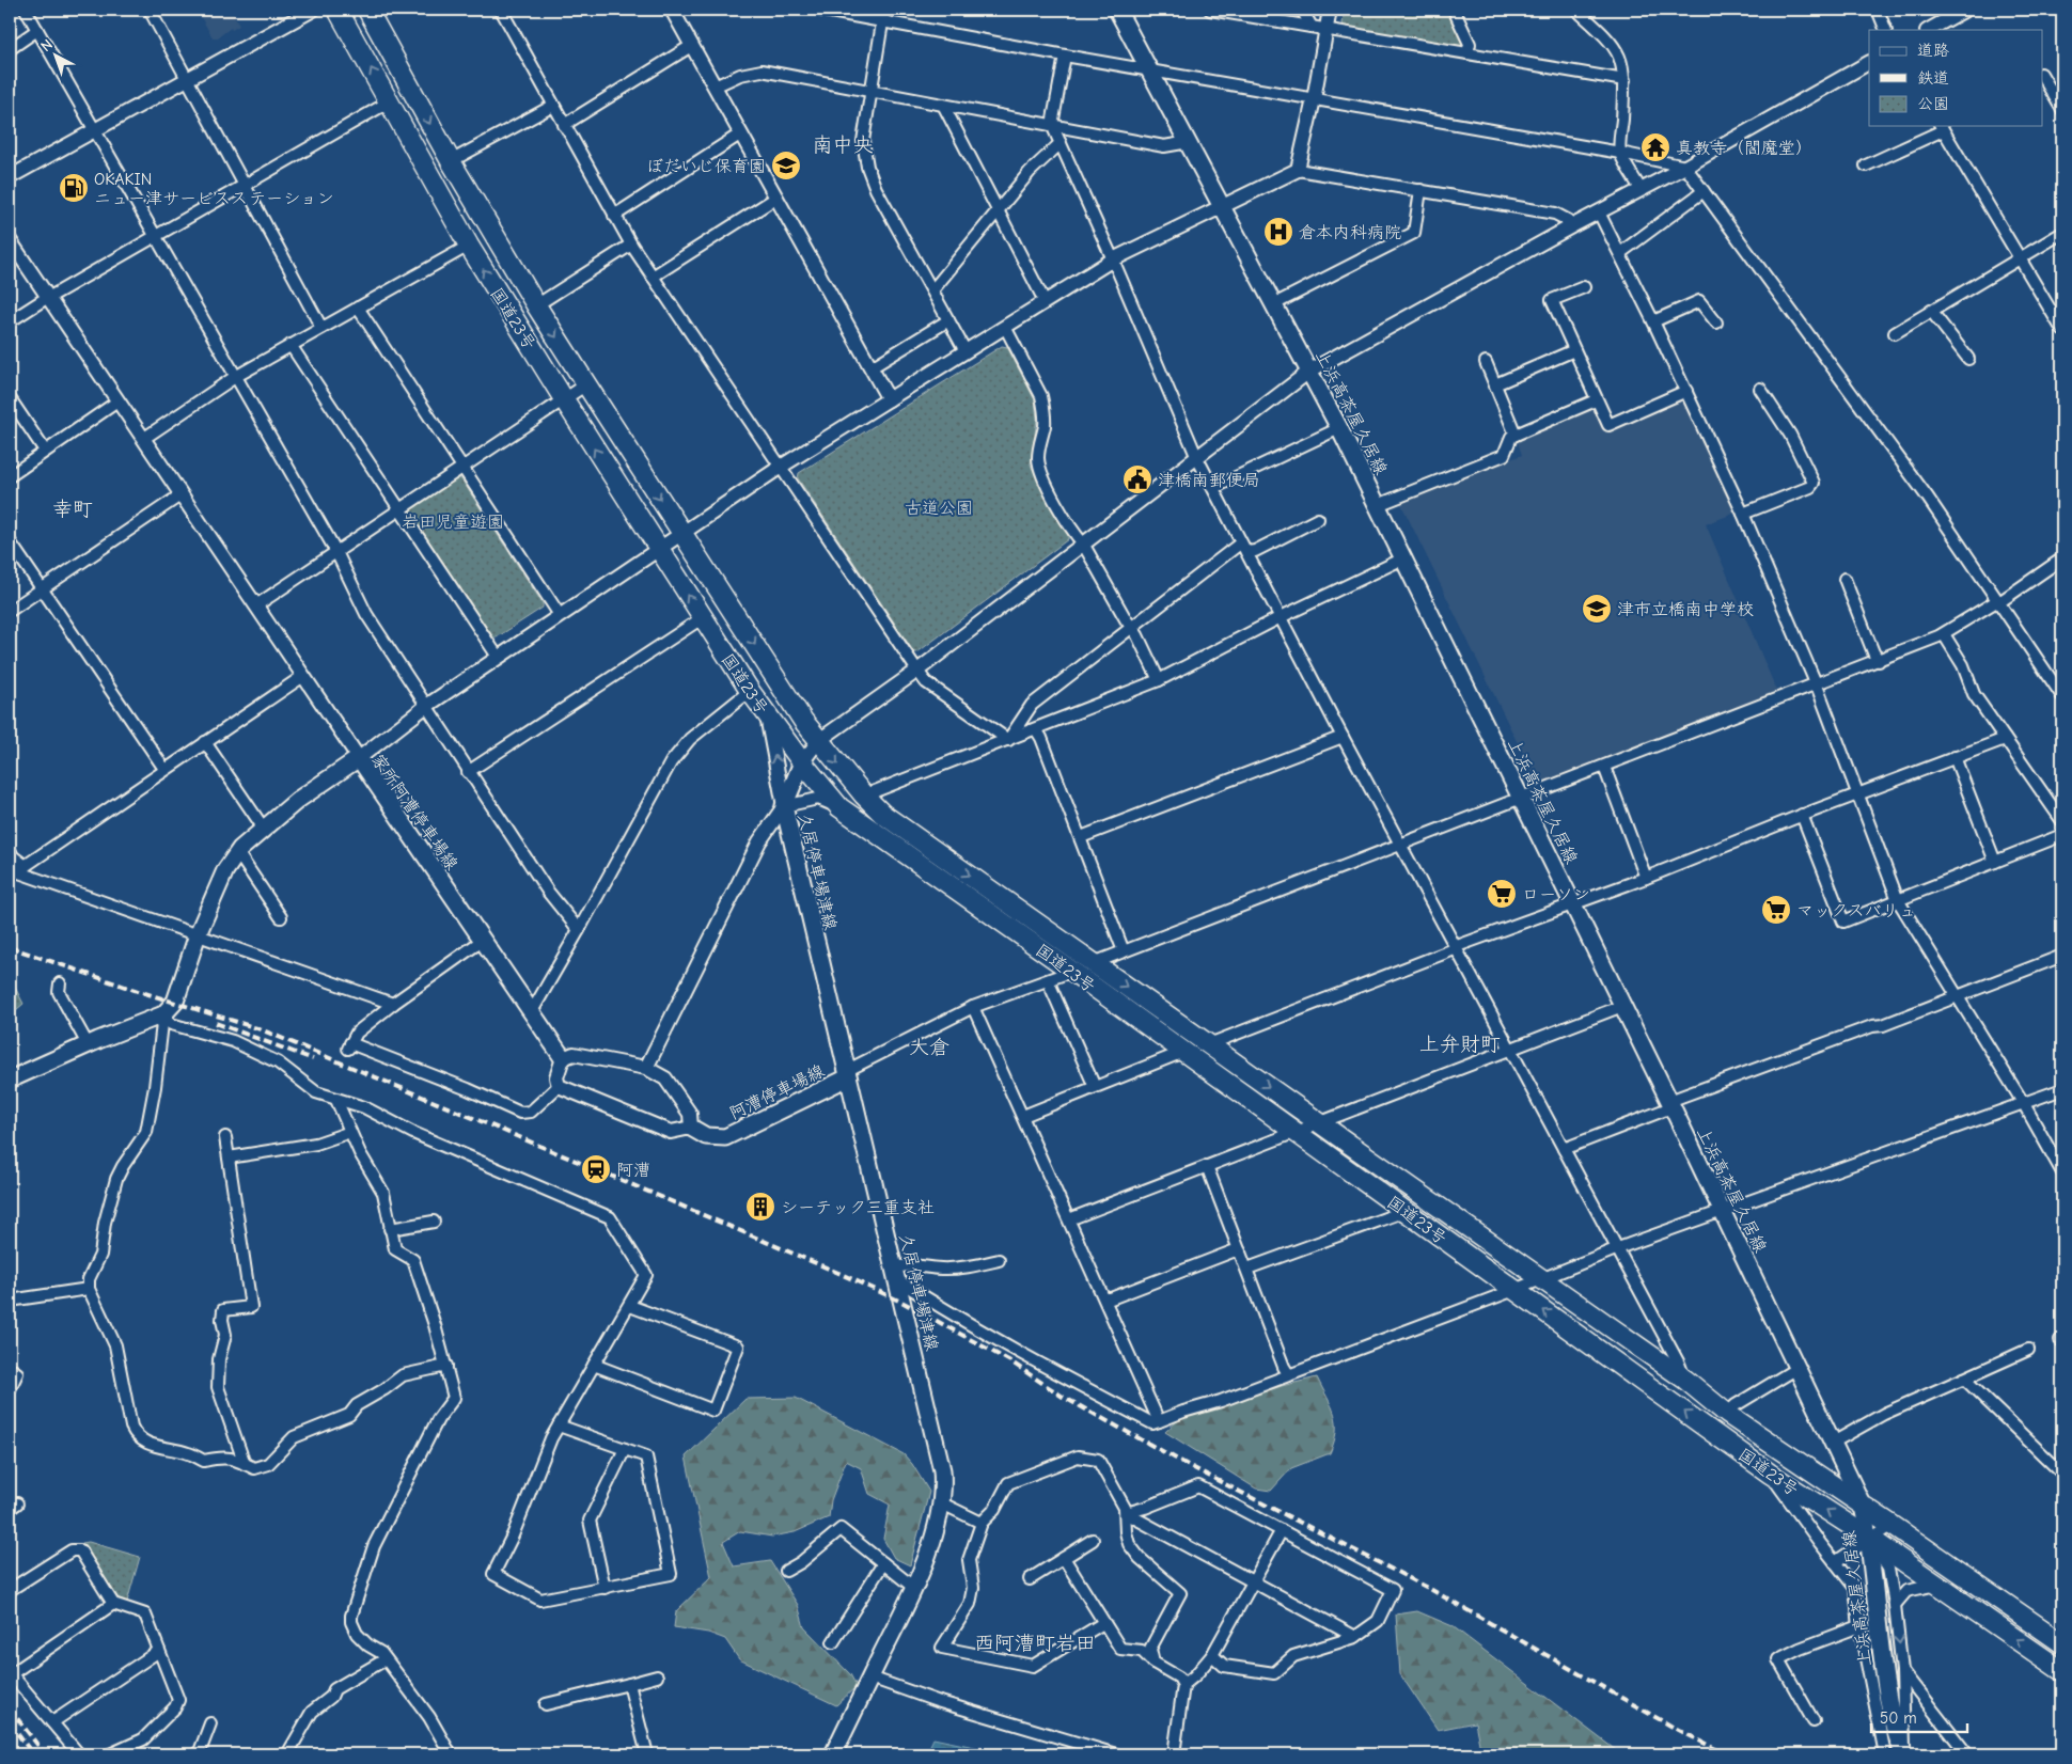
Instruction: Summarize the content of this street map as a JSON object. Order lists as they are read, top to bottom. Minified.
{"streets":{"highway":["国道23号"],"main road":["上浜高茶屋久居線","家所阿漕停車場線","久居停車場津線","阿漕停車場線"]},"crossings":[["国道23号","上浜高茶屋久居線"],["国道23号","久居停車場津線"],["久居停車場津線","阿漕停車場線"]],"districts":["南中央","幸町","上弁財町","大倉","西阿漕町岩田"],"parks":["古道公園","岩田児童遊園"],"places":{"temple":["真教寺（閻魔堂）"],"school or university":["ぼだいじ保育園","津市立橋南中学校"],"fuel station":["OKAKIN ニュー津サービスステーション"],"hospital":["倉本内科病院"],"public building":["津橋南郵便局"],"supermarket":["ローソン","マックスバリュ"],"station":["阿漕"],"building":["シーテック三重支社"]},"legend":["道路","鉄道","公園"],"scale_bar":"50 m","north":"top left"}
